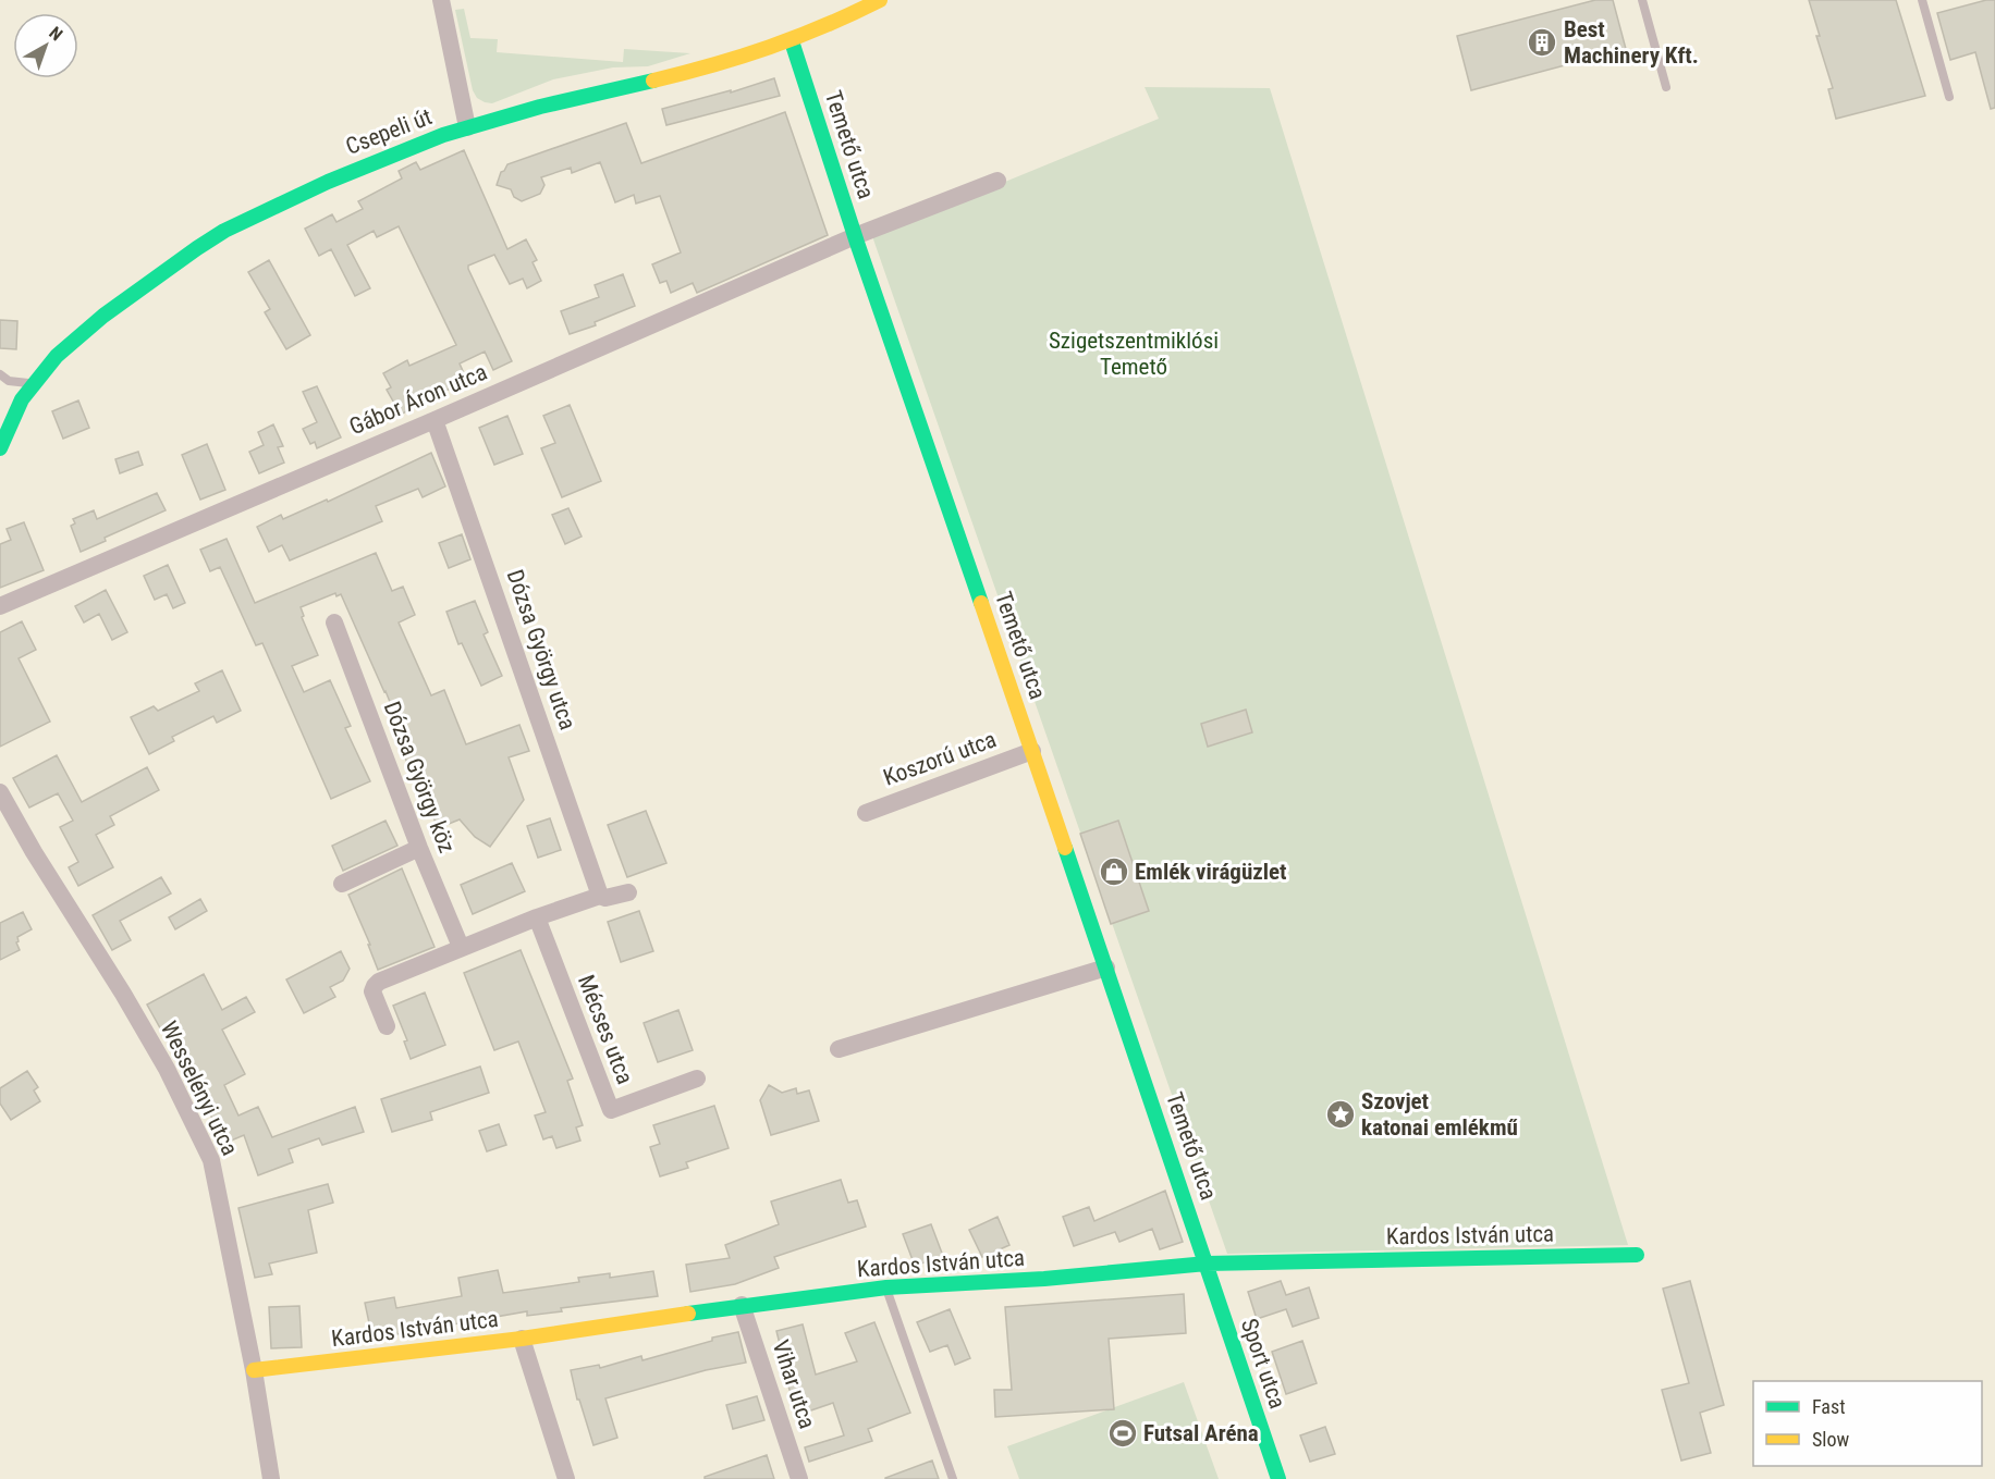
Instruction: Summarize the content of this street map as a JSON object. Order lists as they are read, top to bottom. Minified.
{"streets":{"street":["Csepeli út","Temető utca","Gábor Áron utca","Dózsa György utca","Koszorú utca","Dózsa György köz","Mécses utca","Wesselényi utca","Kardos István utca","Sport utca","Vihar utca"]},"crossings":[["Csepeli út","Temető utca"],["Temető utca","Gábor Áron utca"],["Temető utca","Koszorú utca"],["Temető utca","Kardos István utca"],["Temető utca","Sport utca"],["Gábor Áron utca","Dózsa György utca"],["Wesselényi utca","Kardos István utca"],["Kardos István utca","Sport utca"],["Kardos István utca","Vihar utca"]],"parks":["Szigetszentmiklósi Temető"],"places":{"building":["Best Machinery Kft."],"shop":["Emlék virágüzlet"],"place":["Szovjet katonai emlékmű"],"sports":["Futsal Aréna"]},"legend":["Fast","Slow"],"north":"top right"}
